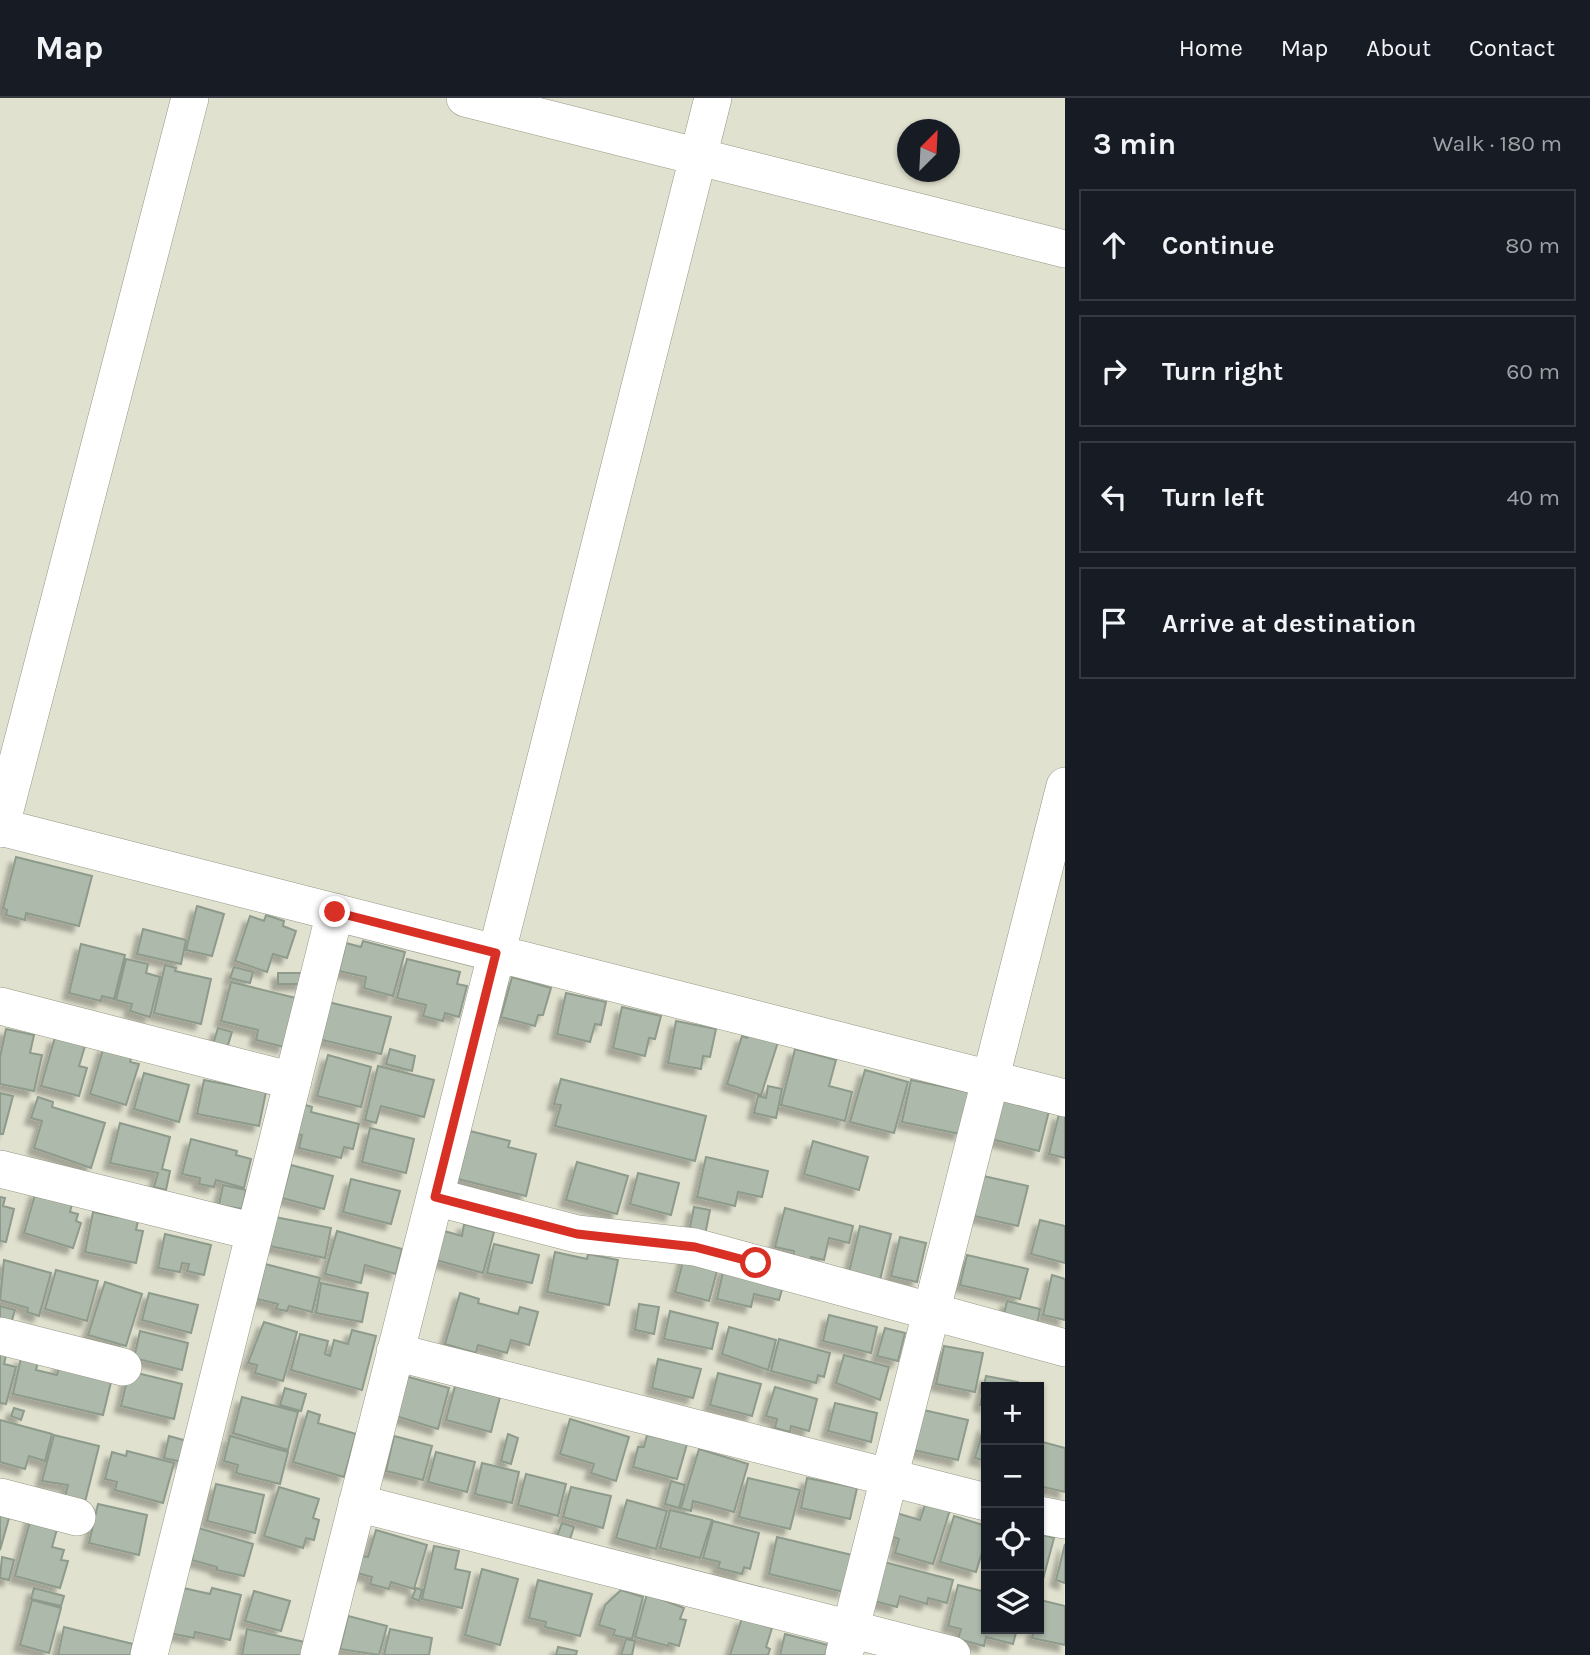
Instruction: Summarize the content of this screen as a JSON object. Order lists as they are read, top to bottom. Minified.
{"north":"top right","page":{"header":"Map","nav":["Home","Map","About","Contact"],"heading":["3 min","Walk · 180 m"],"list":[["Continue","80 m"],["Turn right","60 m"],["Turn left","40 m"],"Arrive at destination"],"map_buttons":["+","−"]}}
